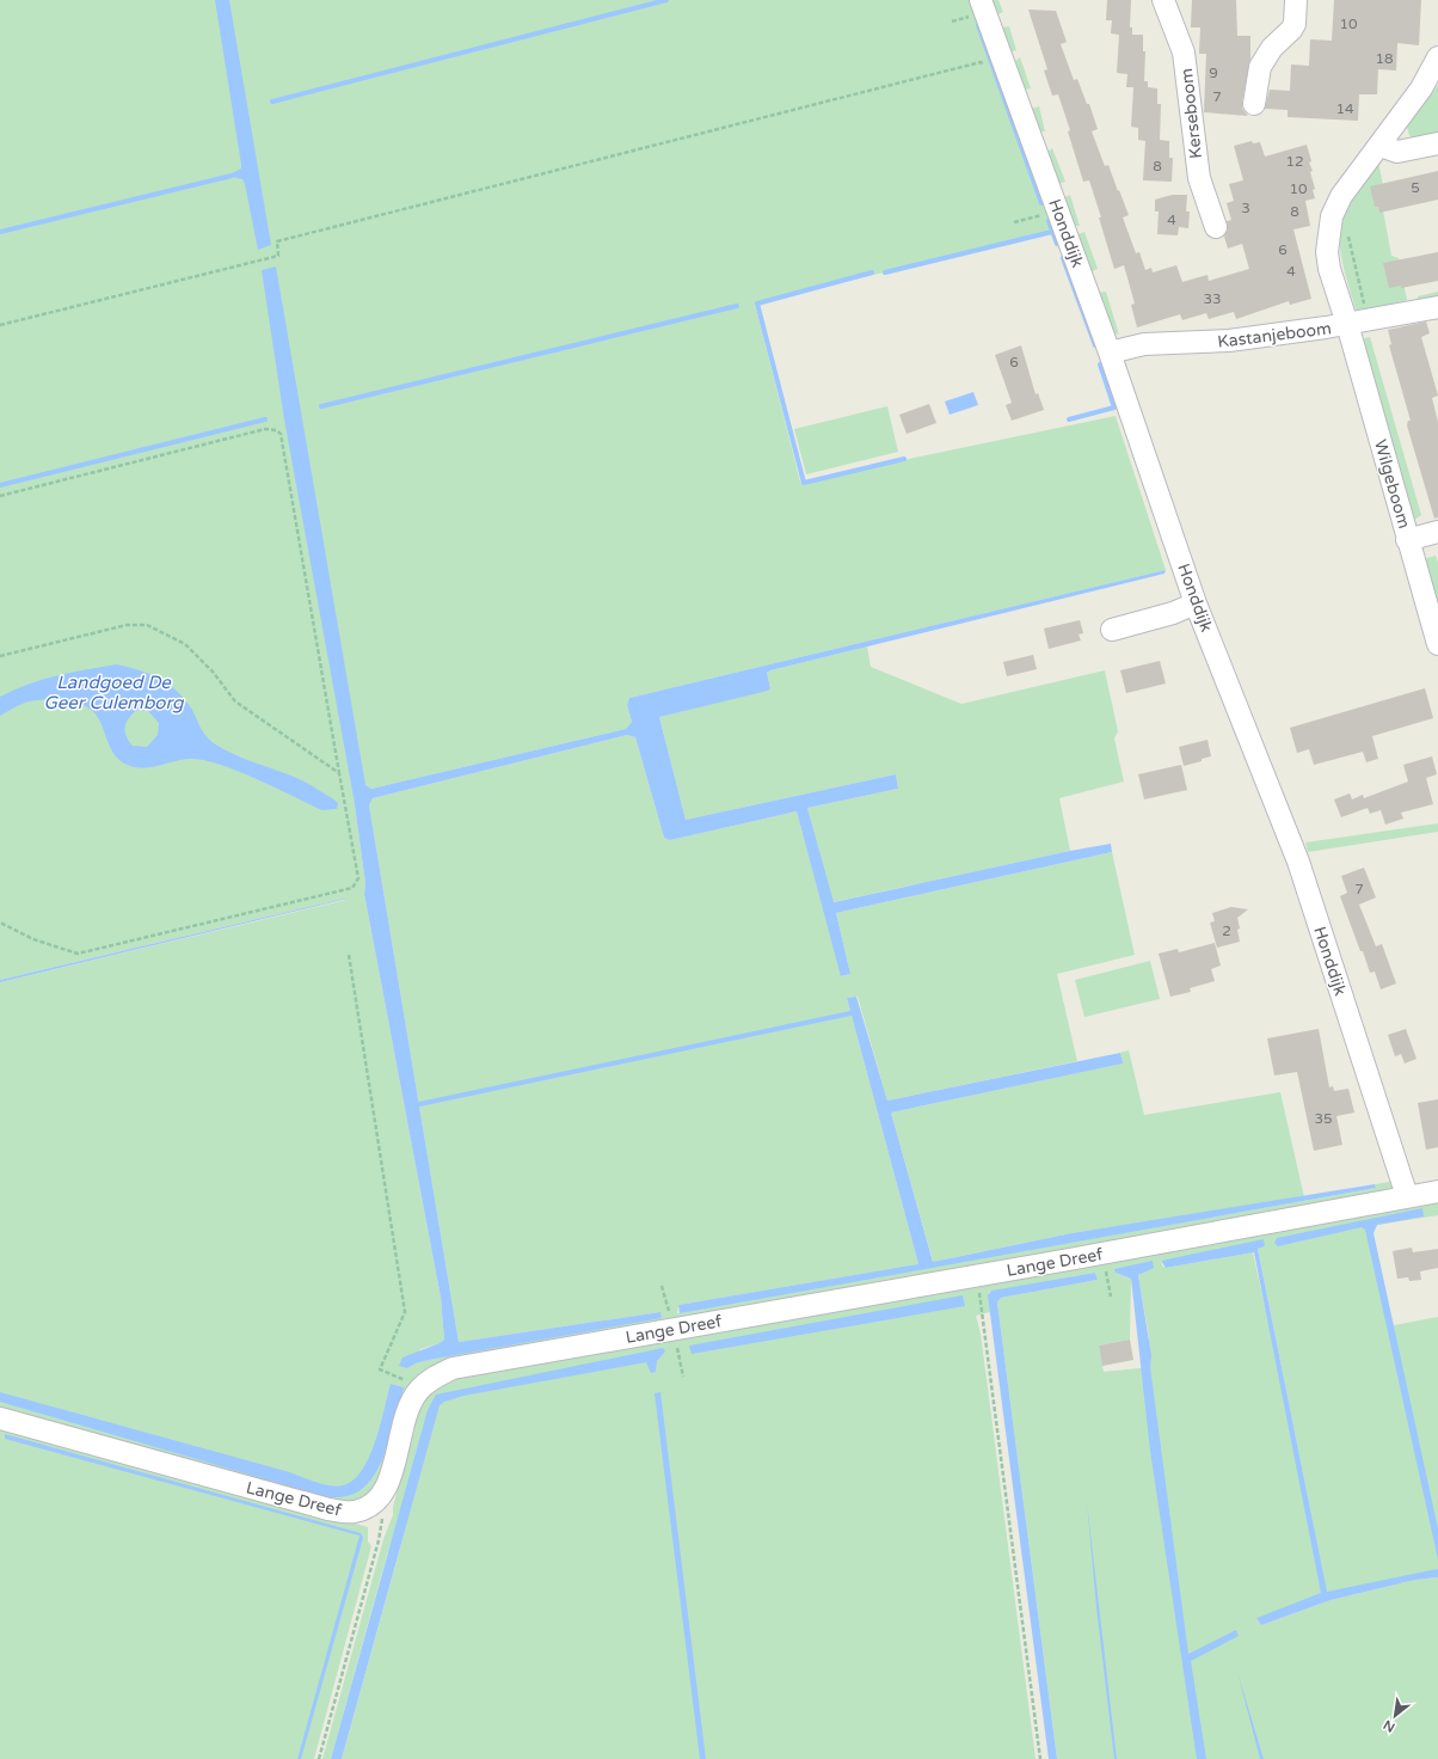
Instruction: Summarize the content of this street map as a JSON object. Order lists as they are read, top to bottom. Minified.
{"streets":{"street":["Kerseboom","Honddijk","Kastanjeboom","Wilgeboom","Lange Dreef"]},"crossings":[["Honddijk","Kastanjeboom"],["Honddijk","Lange Dreef"],["Kastanjeboom","Wilgeboom"]],"water":["Landgoed De Geer Culemborg"],"house_numbers":["10","18","9","7","14","12","8","5","10","3","8","4","6","4","33","6","7","2","35"],"north":"bottom left"}
